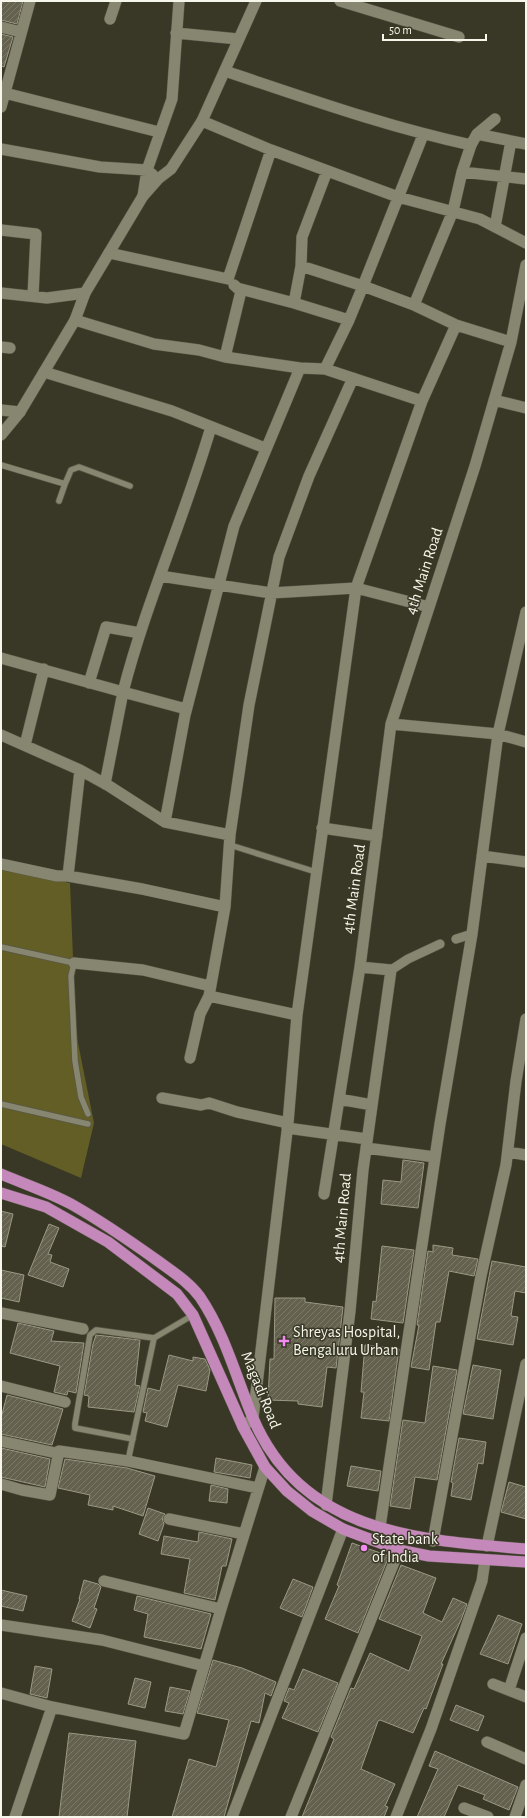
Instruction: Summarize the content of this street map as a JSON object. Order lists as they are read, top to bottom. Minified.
{"streets":{"main road":["Magadi Road"],"street":["4th Main Road"]},"crossings":[["4th Main Road","Magadi Road"]],"places":{"health":["Shreyas Hospital, Bengaluru Urban"],"other":["State bank of India"]},"scale_bar":"50 m"}
